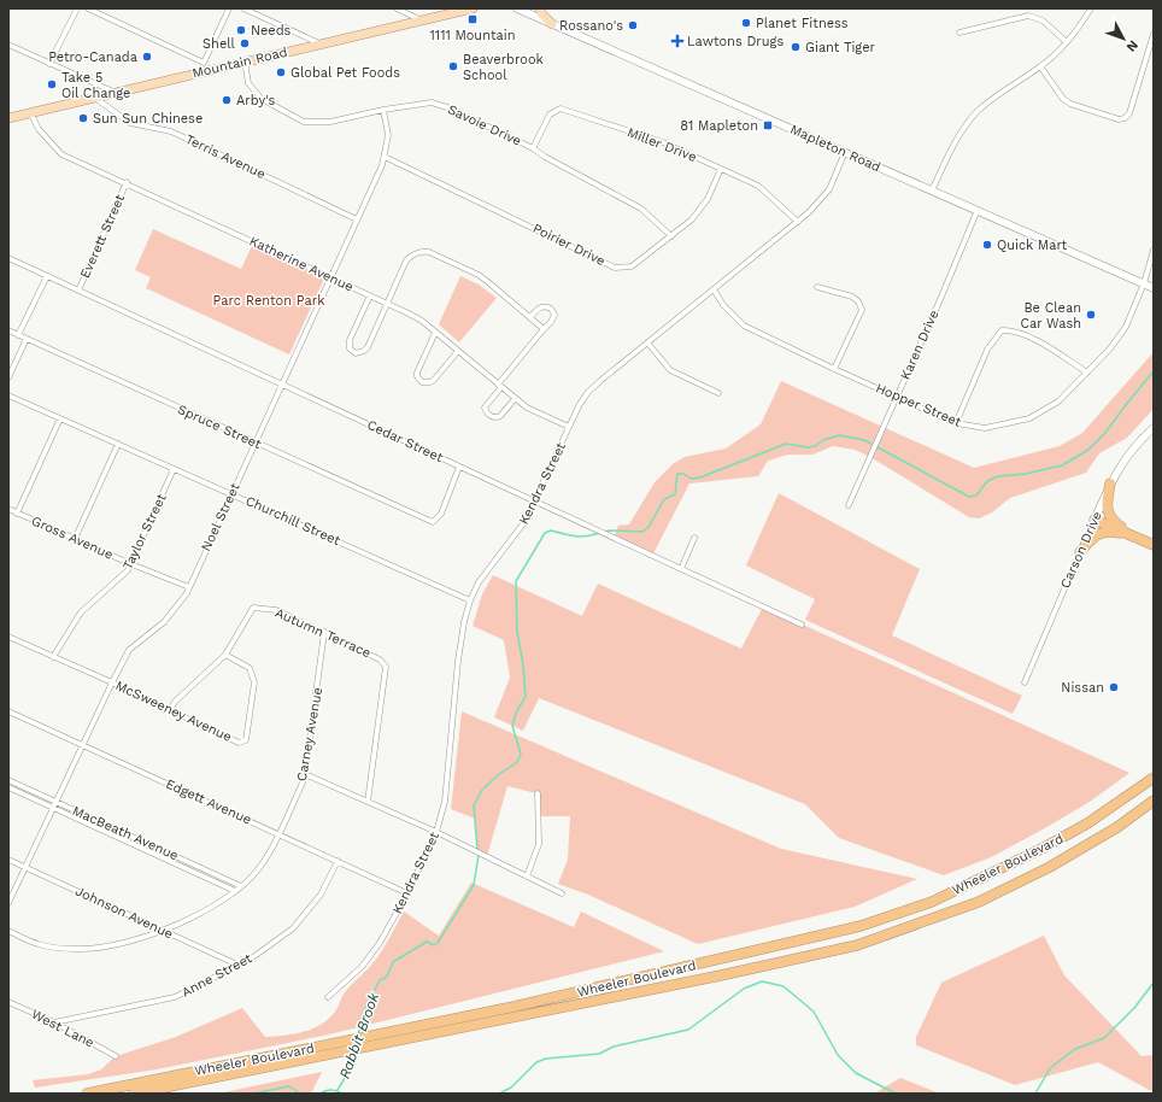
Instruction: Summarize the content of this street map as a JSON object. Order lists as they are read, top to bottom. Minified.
{"streets":{"highway":["Wheeler Boulevard"],"main road":["Mountain Road","Mapleton Road","Carson Drive"],"street":["Savoie Drive","Miller Drive","Terris Avenue","Everett Street","Poirier Drive","Katherine Avenue","Karen Drive","Hopper Street","Spruce Street","Cedar Street","Kendra Street","Noel Street","Churchill Street","Taylor Street","Gross Avenue","Autumn Terrace","McSweeney Avenue","Carney Avenue","Edgett Avenue","MacBeath Avenue","Johnson Avenue","Anne Street","West Lane"]},"crossings":[["Mountain Road","Savoie Drive"],["Mountain Road","Terris Avenue"],["Mountain Road","Katherine Avenue"],["Savoie Drive","Miller Drive"],["Savoie Drive","Poirier Drive"],["Savoie Drive","Noel Street"],["Miller Drive","Poirier Drive"],["Miller Drive","Kendra Street"],["Mapleton Road","Karen Drive"],["Mapleton Road","Hopper Street"],["Mapleton Road","Kendra Street"],["Terris Avenue","Noel Street"],["Everett Street","Katherine Avenue"],["Everett Street","Cedar Street"],["Poirier Drive","Noel Street"],["Katherine Avenue","Kendra Street"],["Katherine Avenue","Noel Street"],["Karen Drive","Hopper Street"],["Hopper Street","Kendra Street"],["Spruce Street","Cedar Street"],["Spruce Street","Noel Street"],["Cedar Street","Kendra Street"],["Cedar Street","Noel Street"],["Kendra Street","Churchill Street"],["Kendra Street","Edgett Avenue"],["Noel Street","Churchill Street"],["Noel Street","Gross Avenue"],["Noel Street","McSweeney Avenue"],["Noel Street","Edgett Avenue"],["Noel Street","MacBeath Avenue"],["Noel Street","Johnson Avenue"],["Churchill Street","Taylor Street"],["Taylor Street","Gross Avenue"],["Taylor Street","McSweeney Avenue"],["Autumn Terrace","McSweeney Avenue"],["Autumn Terrace","Carney Avenue"],["Carney Avenue","Edgett Avenue"],["Carney Avenue","MacBeath Avenue"],["Carney Avenue","Johnson Avenue"],["Edgett Avenue","Anne Street"],["Johnson Avenue","Anne Street"],["Anne Street","West Lane"]],"water":["Rabbit Brook"],"parks":["Parc Renton Park"],"places":{"transit":["1111 Mountain","81 Mapleton"],"other":["Planet Fitness","Rossano's","Needs","Shell","Giant Tiger","Petro-Canada","Beaverbrook School","Global Pet Foods","Take 5 Oil Change","Arby's","Sun Sun Chinese","Quick Mart","Be Clean Car Wash","Nissan"],"health":["Lawtons Drugs"]},"north":"bottom right"}
